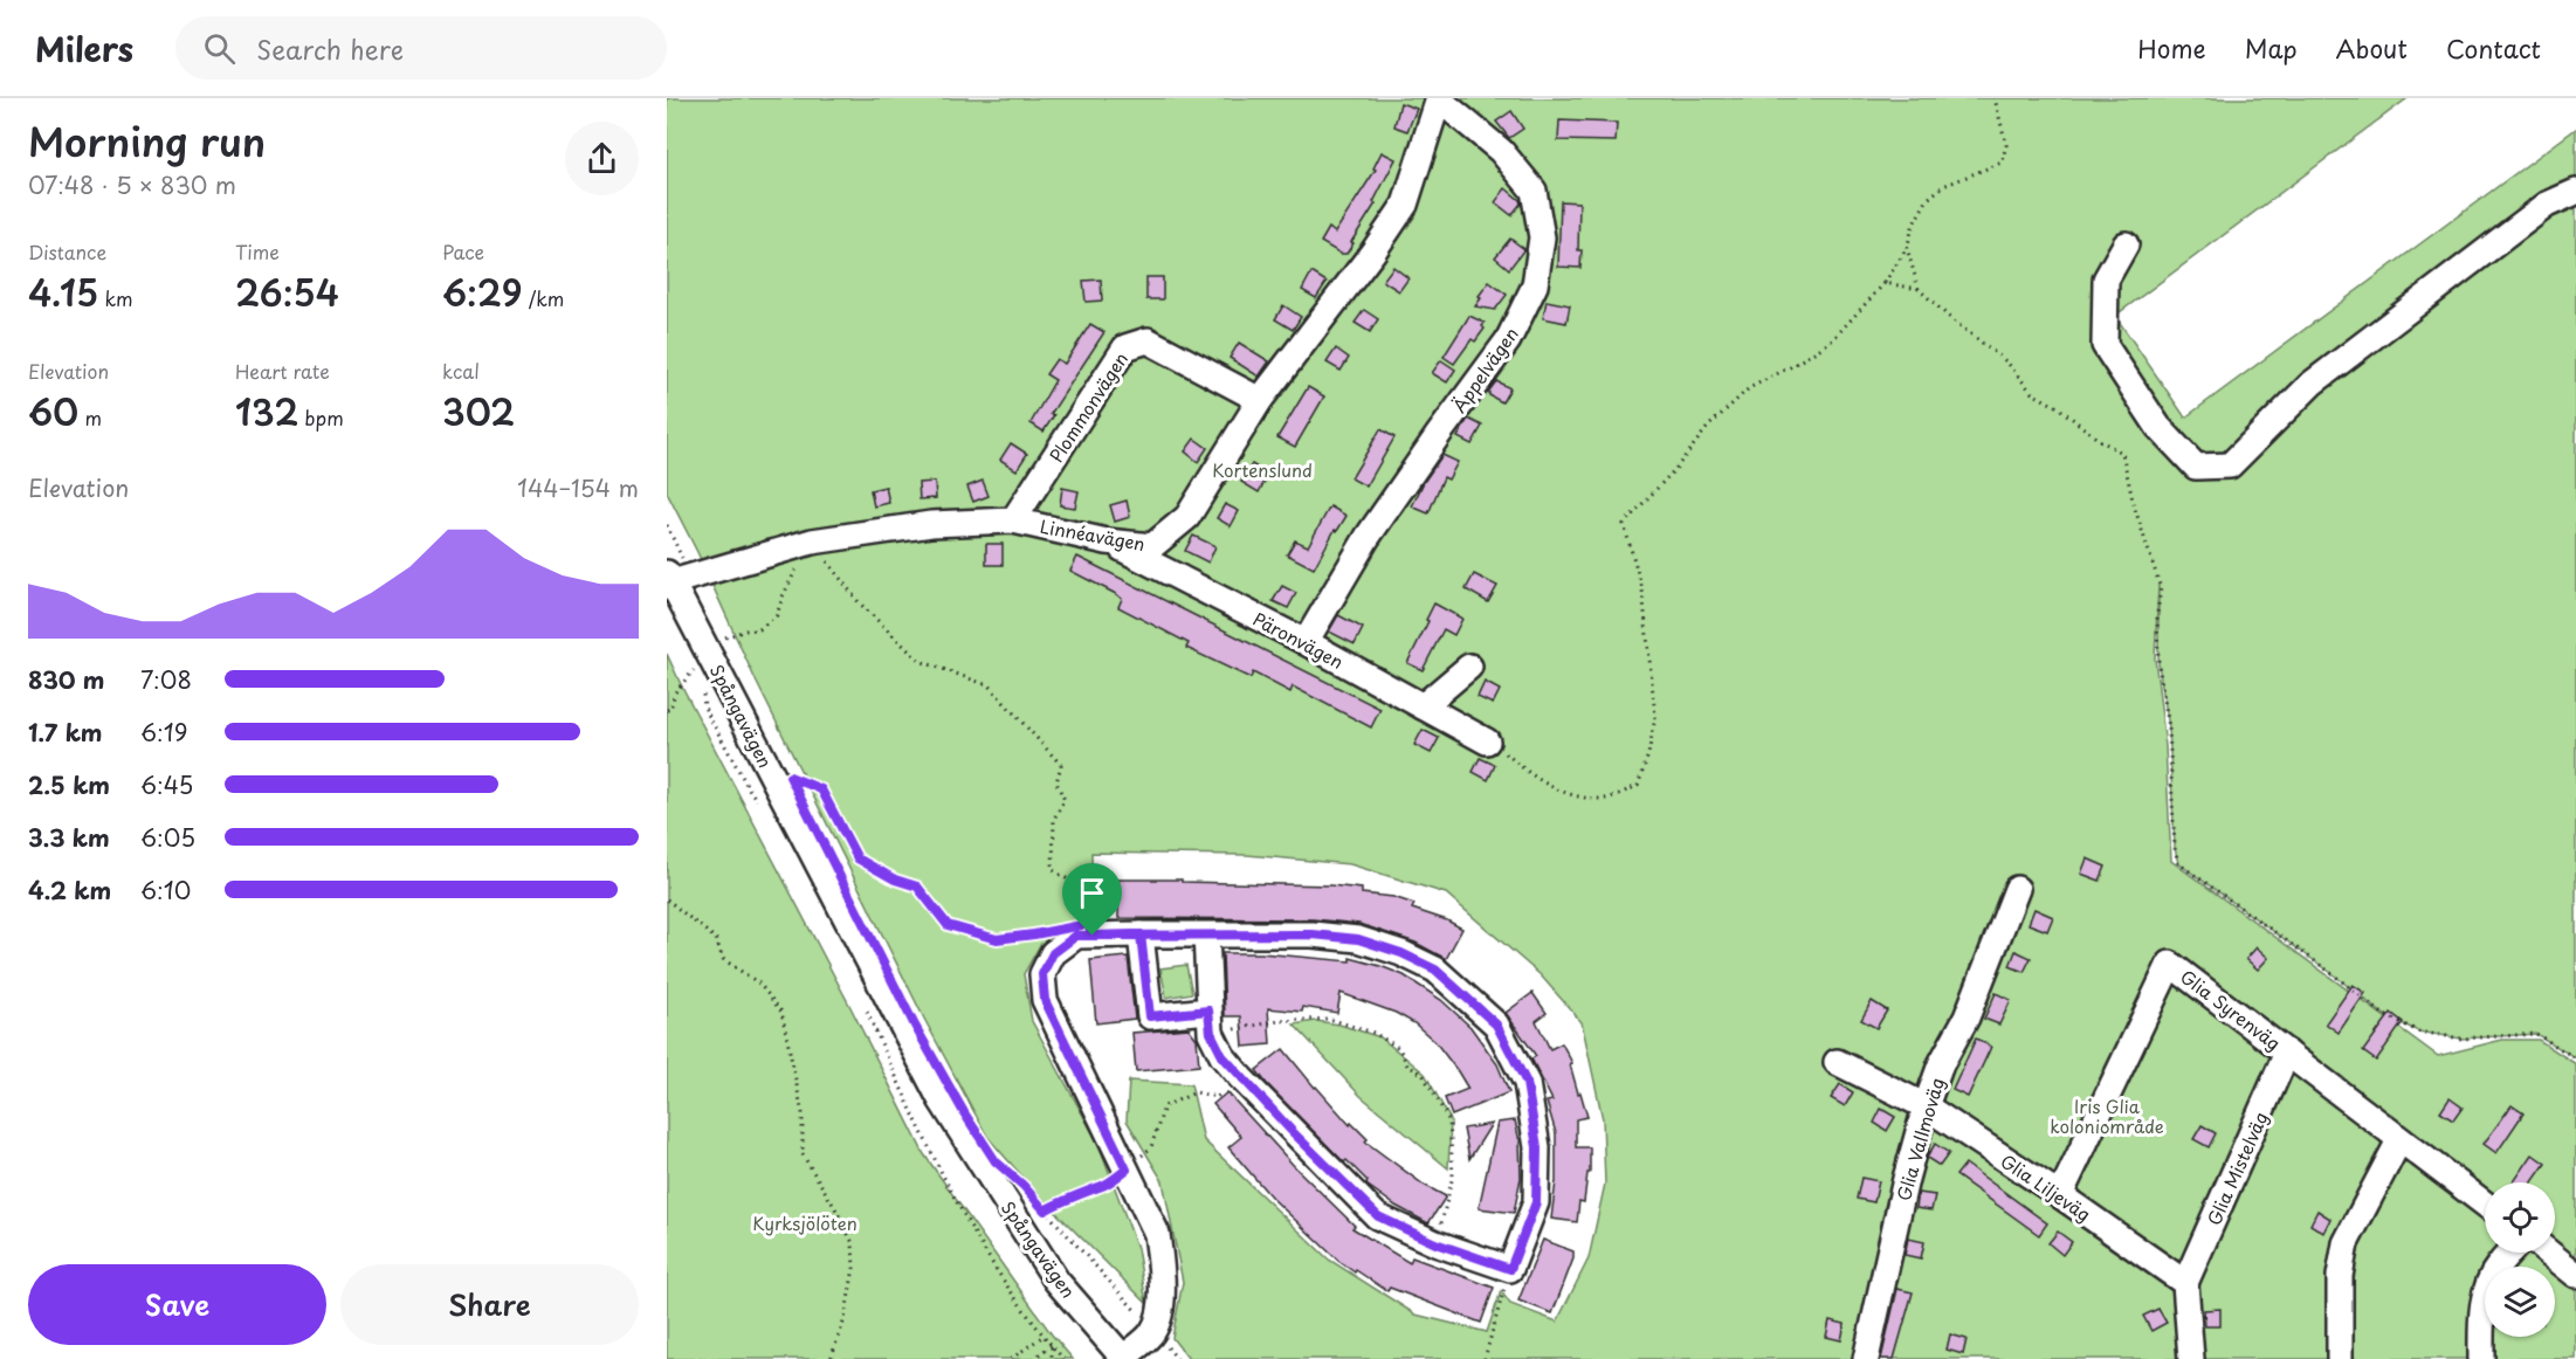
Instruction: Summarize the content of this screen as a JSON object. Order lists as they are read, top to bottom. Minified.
{"streets":{"street":["Äppelvägen","Plommonvägen","Linnéavägen","Päronvägen","Spångavägen","Glia Syrenväg","Glia Vallmoväg","Glia Mistelväg","Glia Liljeväg"]},"crossings":[["Äppelvägen","Linnéavägen"],["Äppelvägen","Päronvägen"],["Plommonvägen","Linnéavägen"],["Linnéavägen","Päronvägen"],["Linnéavägen","Spångavägen"],["Glia Syrenväg","Glia Mistelväg"],["Glia Syrenväg","Glia Liljeväg"],["Glia Vallmoväg","Glia Liljeväg"],["Glia Mistelväg","Glia Liljeväg"]],"parks":["Kortenslund","Iris Glia koloniområde","Kyrksjölöten"],"page":{"header":"Milers","search":"Search here","nav":["Home","Map","About","Contact"],"heading":["Morning run","07:48 · 5 × 830 m"],"stats":[["Distance","4.15 km"],["Time","26:54"],["Pace","6:29 /km"],["Elevation","60 m"],["Heart rate","132 bpm"],["kcal","302"]],"chart":["Elevation","144–154 m"],"list":[{"name":"830 m","note":"7:08"},{"name":"1.7 km","note":"6:19"},{"name":"2.5 km","note":"6:45"},{"name":"3.3 km","note":"6:05"},{"name":"4.2 km","note":"6:10"}],"buttons":["Save","Share"]}}
